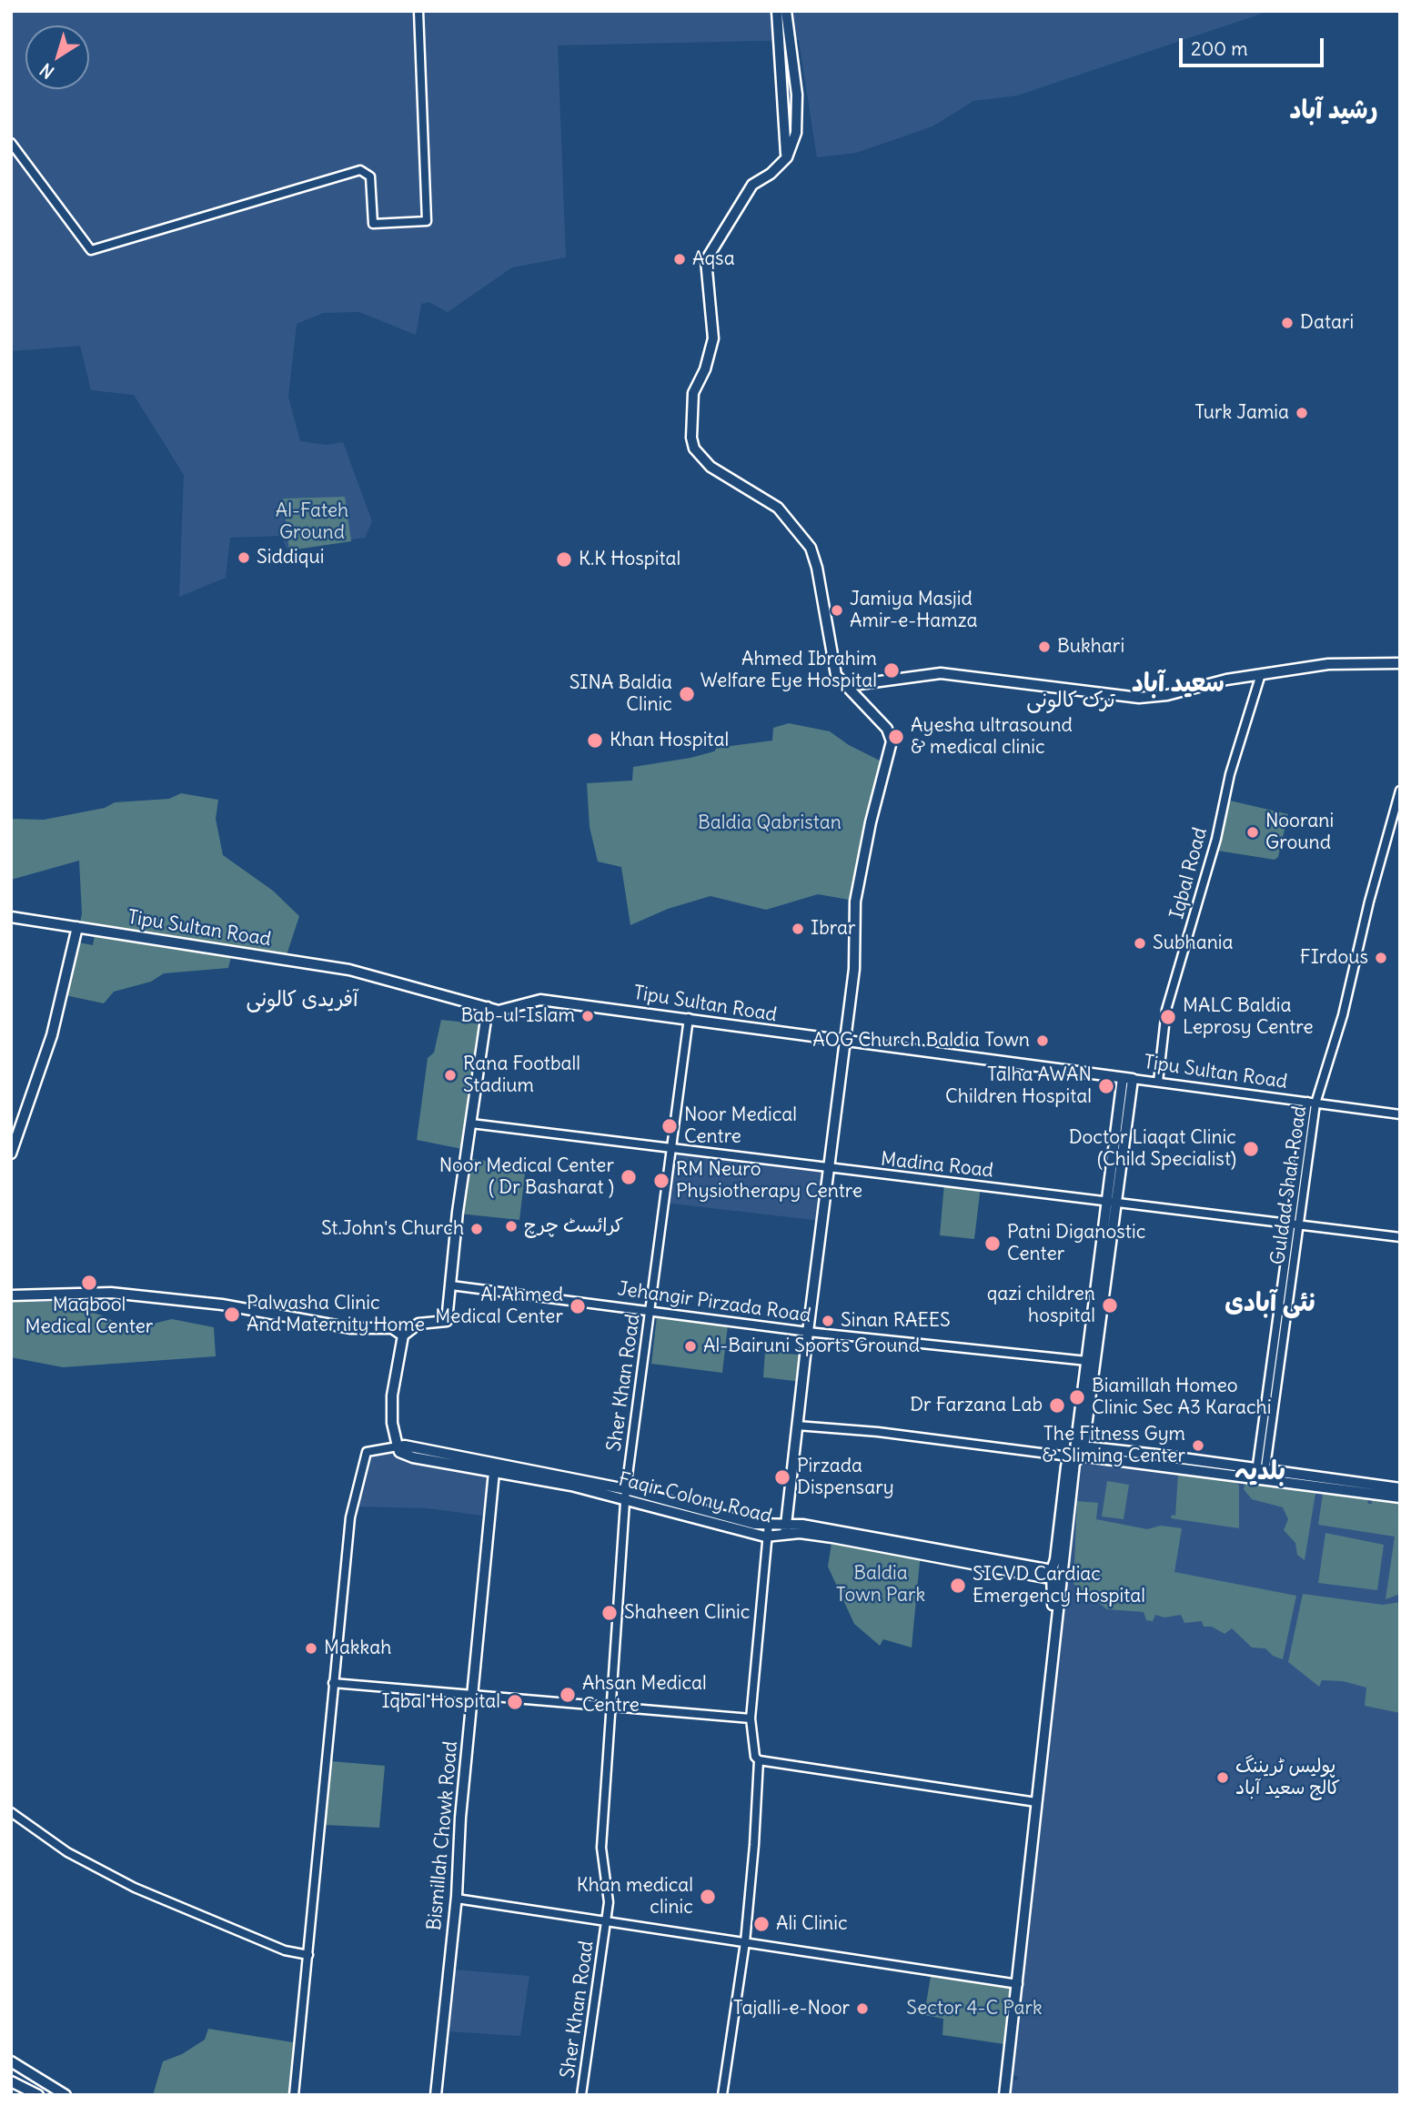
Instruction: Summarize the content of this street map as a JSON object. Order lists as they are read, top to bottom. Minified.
{"streets":{"main road":["Tipu Sultan Road","Faqir Colony Road","Bismillah Chowk Road"],"street":["Iqbal Road","Madina Road","Guldad Shah Road","Jehangir Pirzada Road","Sher Khan Road"]},"crossings":[["Iqbal Road","Tipu Sultan Road"],["Tipu Sultan Road","Guldad Shah Road"],["Tipu Sultan Road","Sher Khan Road"],["Madina Road","Guldad Shah Road"],["Madina Road","Sher Khan Road"],["Jehangir Pirzada Road","Sher Khan Road"],["Sher Khan Road","Faqir Colony Road"],["Faqir Colony Road","Bismillah Chowk Road"]],"districts":["رشید آباد","سعید آباد","ترک کالونی","آفریدی کالونی","نئی آبادی","بلدیہ"],"parks":["Al-Fateh Ground","Baldia Qabristan","Baldia Town Park","Sector 4-C Park"],"places":["Aqsa","Datari","Turk Jamia","Siddiqui","K.K Hospital","Jamiya Masjid Amir-e-Hamza","Bukhari","Ahmed Ibrahim Welfare Eye Hospital","SINA Baldia Clinic","Ayesha ultrasound & medical clinic","Khan Hospital","Noorani Ground","Ibrar","Subhania","FIrdous","Bab-ul-Islam","MALC Baldia Leprosy Centre","AOG Church Baldia Town","Rana Football Stadium","Talha AWAN Children Hospital","Noor Medical Centre","Doctor Liaqat Clinic (Child Specialist)","Noor Medical Center ( Dr Basharat )","RM Neuro Physiotherapy Centre","کرائسٹ چرچ","St.John's Church","Patni Diganostic Center","Maqbool Medical Center","qazi children hospital","Al Ahmed Medical Center","Palwasha Clinic And Maternity Home","Sinan RAEES","Al-Bairuni Sports Ground","Biamillah Homeo Clinic Sec A3 Karachi","Dr Farzana Lab","The Fitness Gym & Sliming Center","Pirzada Dispensary","SICVD Cardiac Emergency Hospital","Shaheen Clinic","Makkah","Ahsan Medical Centre","Iqbal Hospital","پولیس ٹریننگ کالج سعید آباد","Khan medical clinic","Ali Clinic","Tajalli-e-Noor"],"scale_bar":"200 m","north":"bottom left"}
